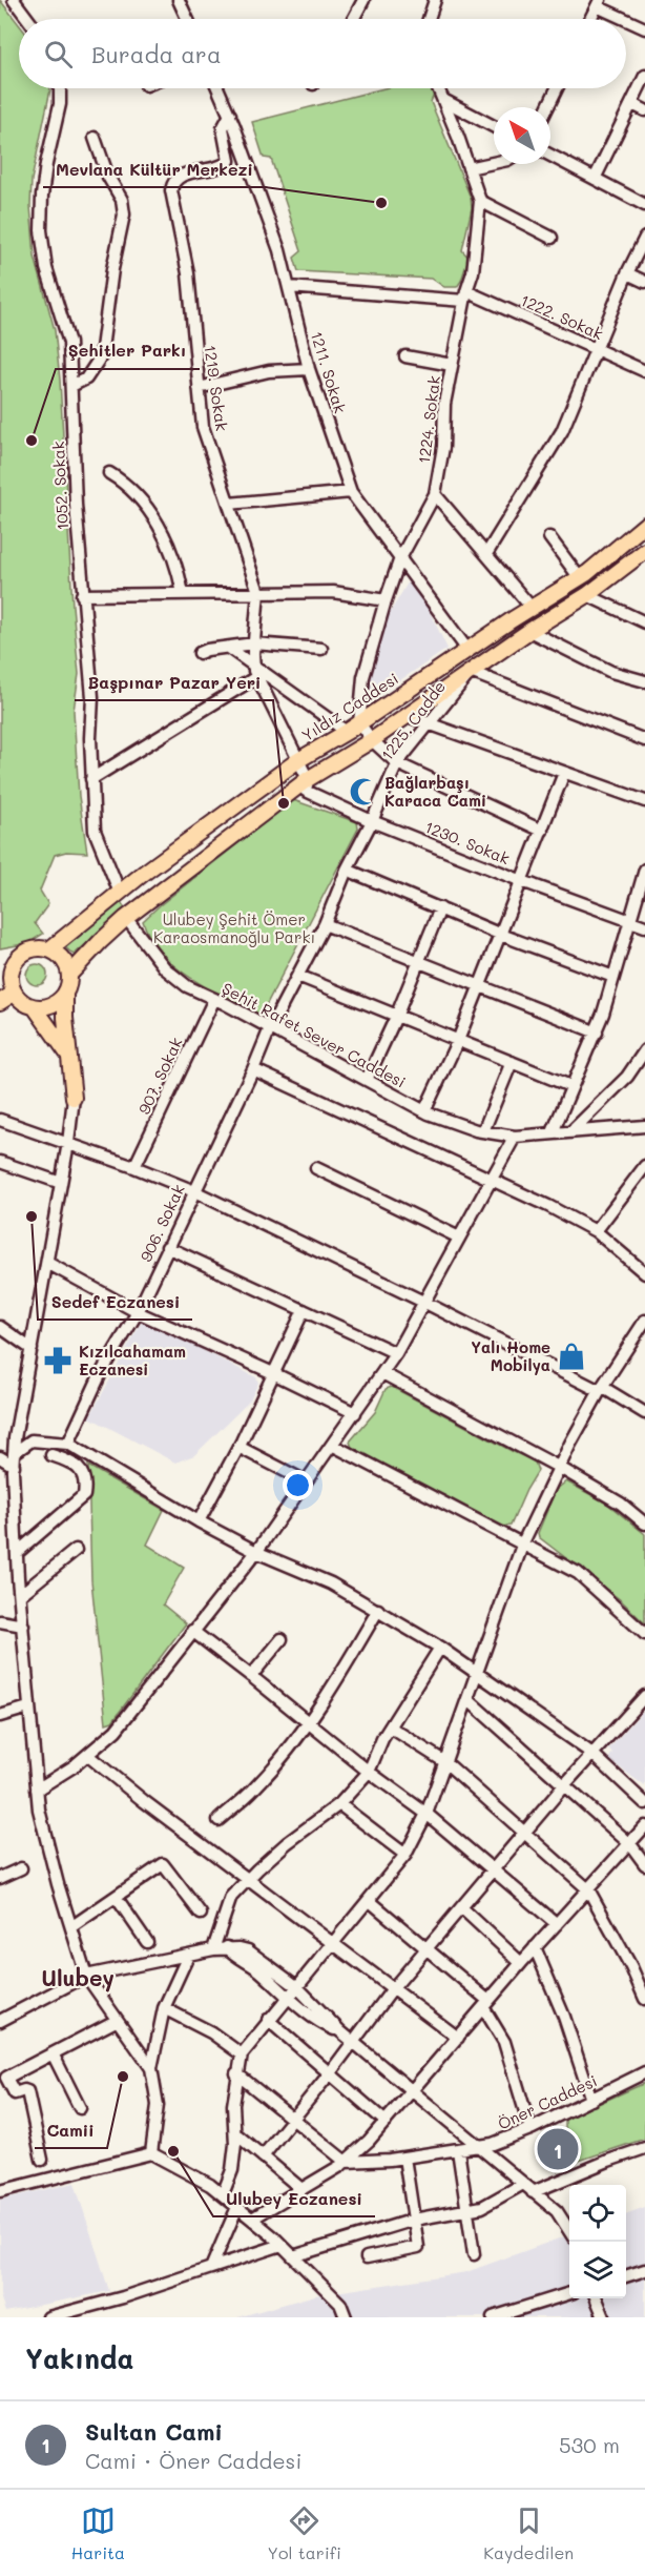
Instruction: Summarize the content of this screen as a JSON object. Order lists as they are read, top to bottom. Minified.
{"streets":{"main road":["Yıldız Caddesi"],"street":["1222. Sokak","1211. Sokak","1219. Sokak","1224. Sokak","1052. Sokak","1225. Cadde","1230. Sokak","Şehit Rafet Sever Caddesi","907. Sokak","906. Sokak","Öner Caddesi"]},"crossings":[["1222. Sokak","1211. Sokak"],["1222. Sokak","1224. Sokak"],["1211. Sokak","1219. Sokak"],["1211. Sokak","1224. Sokak"],["1211. Sokak","Yıldız Caddesi"],["1219. Sokak","Yıldız Caddesi"],["1219. Sokak","1230. Sokak"],["1224. Sokak","Yıldız Caddesi"],["1052. Sokak","Yıldız Caddesi"],["1225. Cadde","1230. Sokak"],["1225. Cadde","Şehit Rafet Sever Caddesi"],["1225. Cadde","906. Sokak"],["Şehit Rafet Sever Caddesi","907. Sokak"],["Şehit Rafet Sever Caddesi","906. Sokak"]],"districts":["Ulubey"],"parks":["Ulubey Şehit Ömer Karaosmanoğlu Parkı"],"places":{"other":["Mevlana Kültür Merkezi","Şehitler Parkı","Başpınar Pazar Yeri","Sedef Eczanesi","Camii","Ulubey Eczanesi"],"mosque":["Bağlarbaşı Karaca Cami"],"shop":["Yalı Home Mobilya"],"pharmacy":["Kızılcahamam Eczanesi"]},"north":"top left","page":{"search":"Burada ara","pins":"1","heading":"Yakında","list":[{"mark":"1","name":"Sultan Cami","note":"Cami · Öner Caddesi","value":"530 m"}],"nav":["Harita","Yol tarifi","Kaydedilen"]}}
